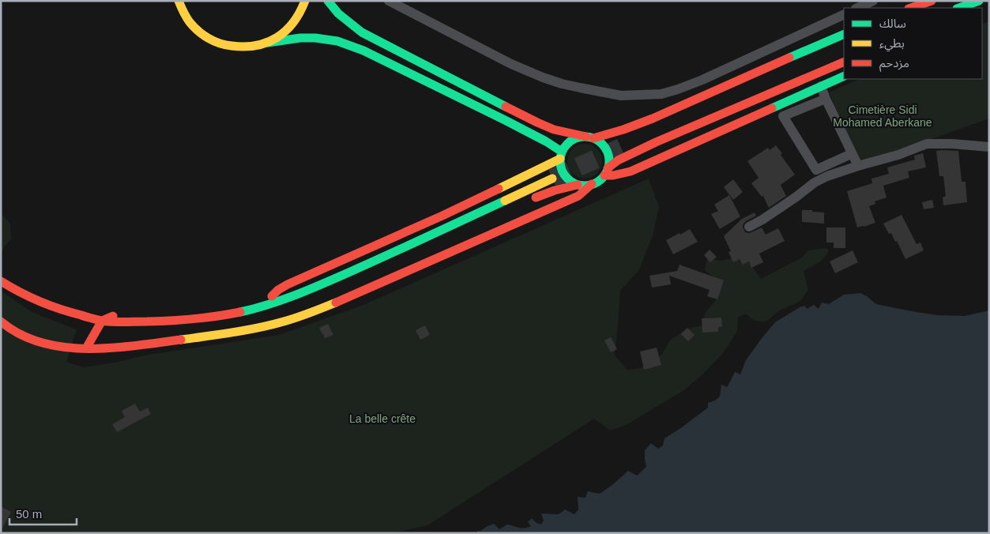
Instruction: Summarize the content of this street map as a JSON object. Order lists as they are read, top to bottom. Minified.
{"parks":["Cimetière Sidi Mohamed Aberkane","La belle crête"],"legend":["سالك","بطيء","مزدحم"],"scale_bar":"50 m"}
